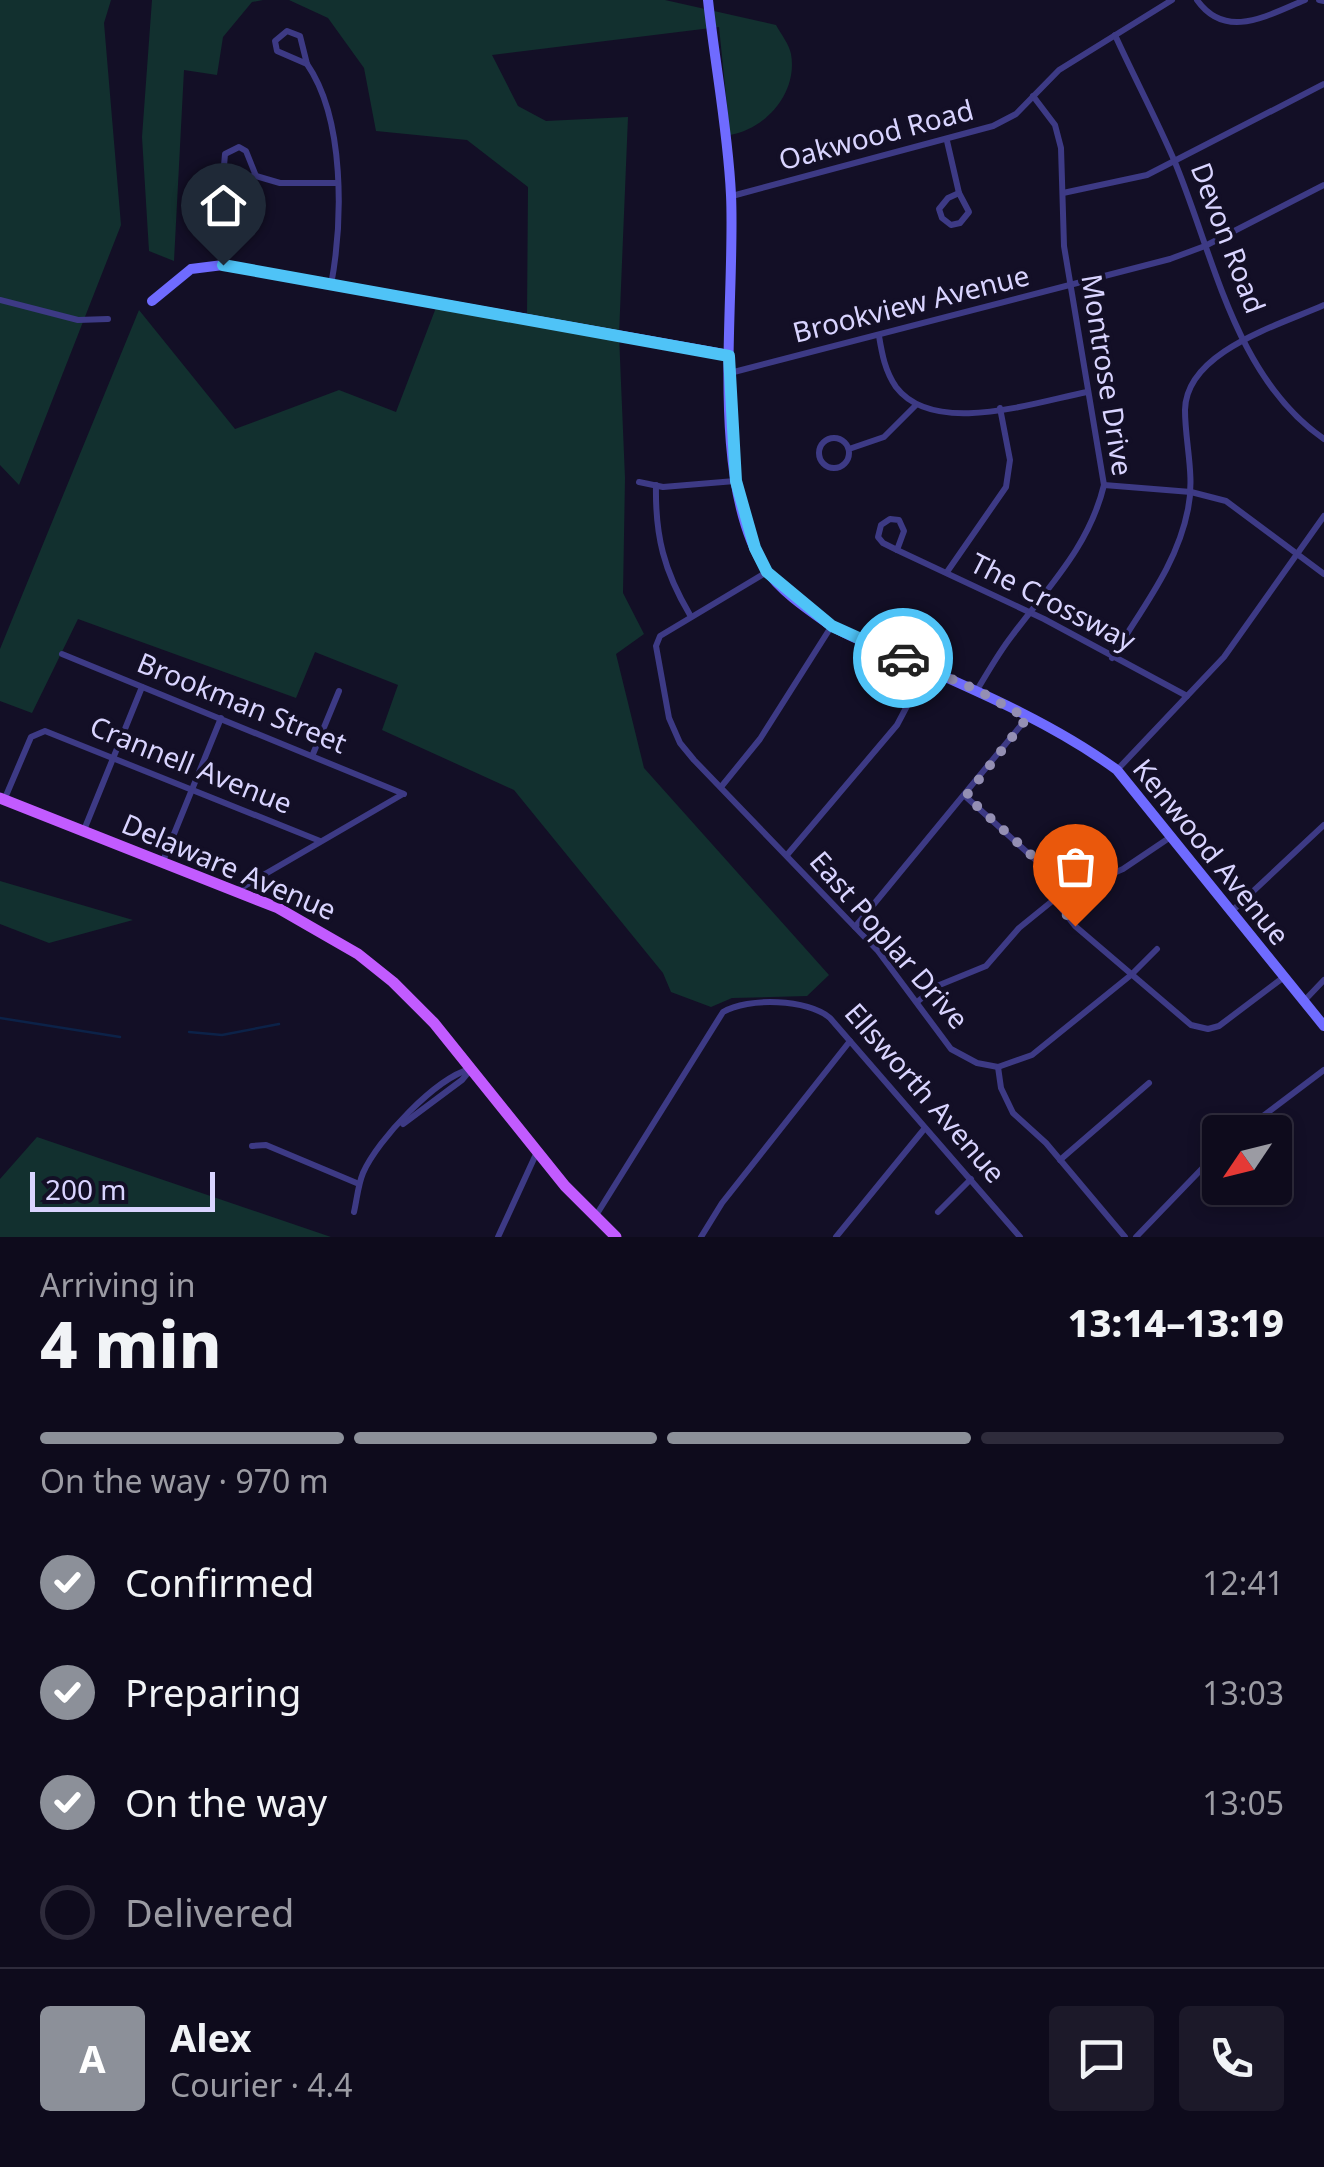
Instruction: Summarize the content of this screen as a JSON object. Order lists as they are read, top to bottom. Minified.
{"streets":{"main road":["Delaware Avenue"],"street":["Oakwood Road","Devon Road","Brookview Avenue","Montrose Drive","The Crossway","Brookman Street","Crannell Avenue","Kenwood Avenue","East Poplar Drive","Ellsworth Avenue"]},"crossings":[["Oakwood Road","Devon Road"],["Oakwood Road","Montrose Drive"],["Oakwood Road","Kenwood Avenue"],["Devon Road","Brookview Avenue"],["Brookview Avenue","Montrose Drive"],["Brookview Avenue","Kenwood Avenue"],["Montrose Drive","The Crossway"],["Montrose Drive","Kenwood Avenue"],["Brookman Street","Crannell Avenue"],["Crannell Avenue","Delaware Avenue"],["Delaware Avenue","Ellsworth Avenue"]],"scale_bar":"200 m","north":"bottom left","page":{"scale":"200 m","heading":["4 min","Arriving in","13:14–13:19"],"panel":["Alex","Courier · 4.4"],"bar":"On the way · 970 m","list":[["Confirmed","12:41"],["Preparing","13:03"],["On the way","13:05"],"Delivered"],"round":"A"}}
